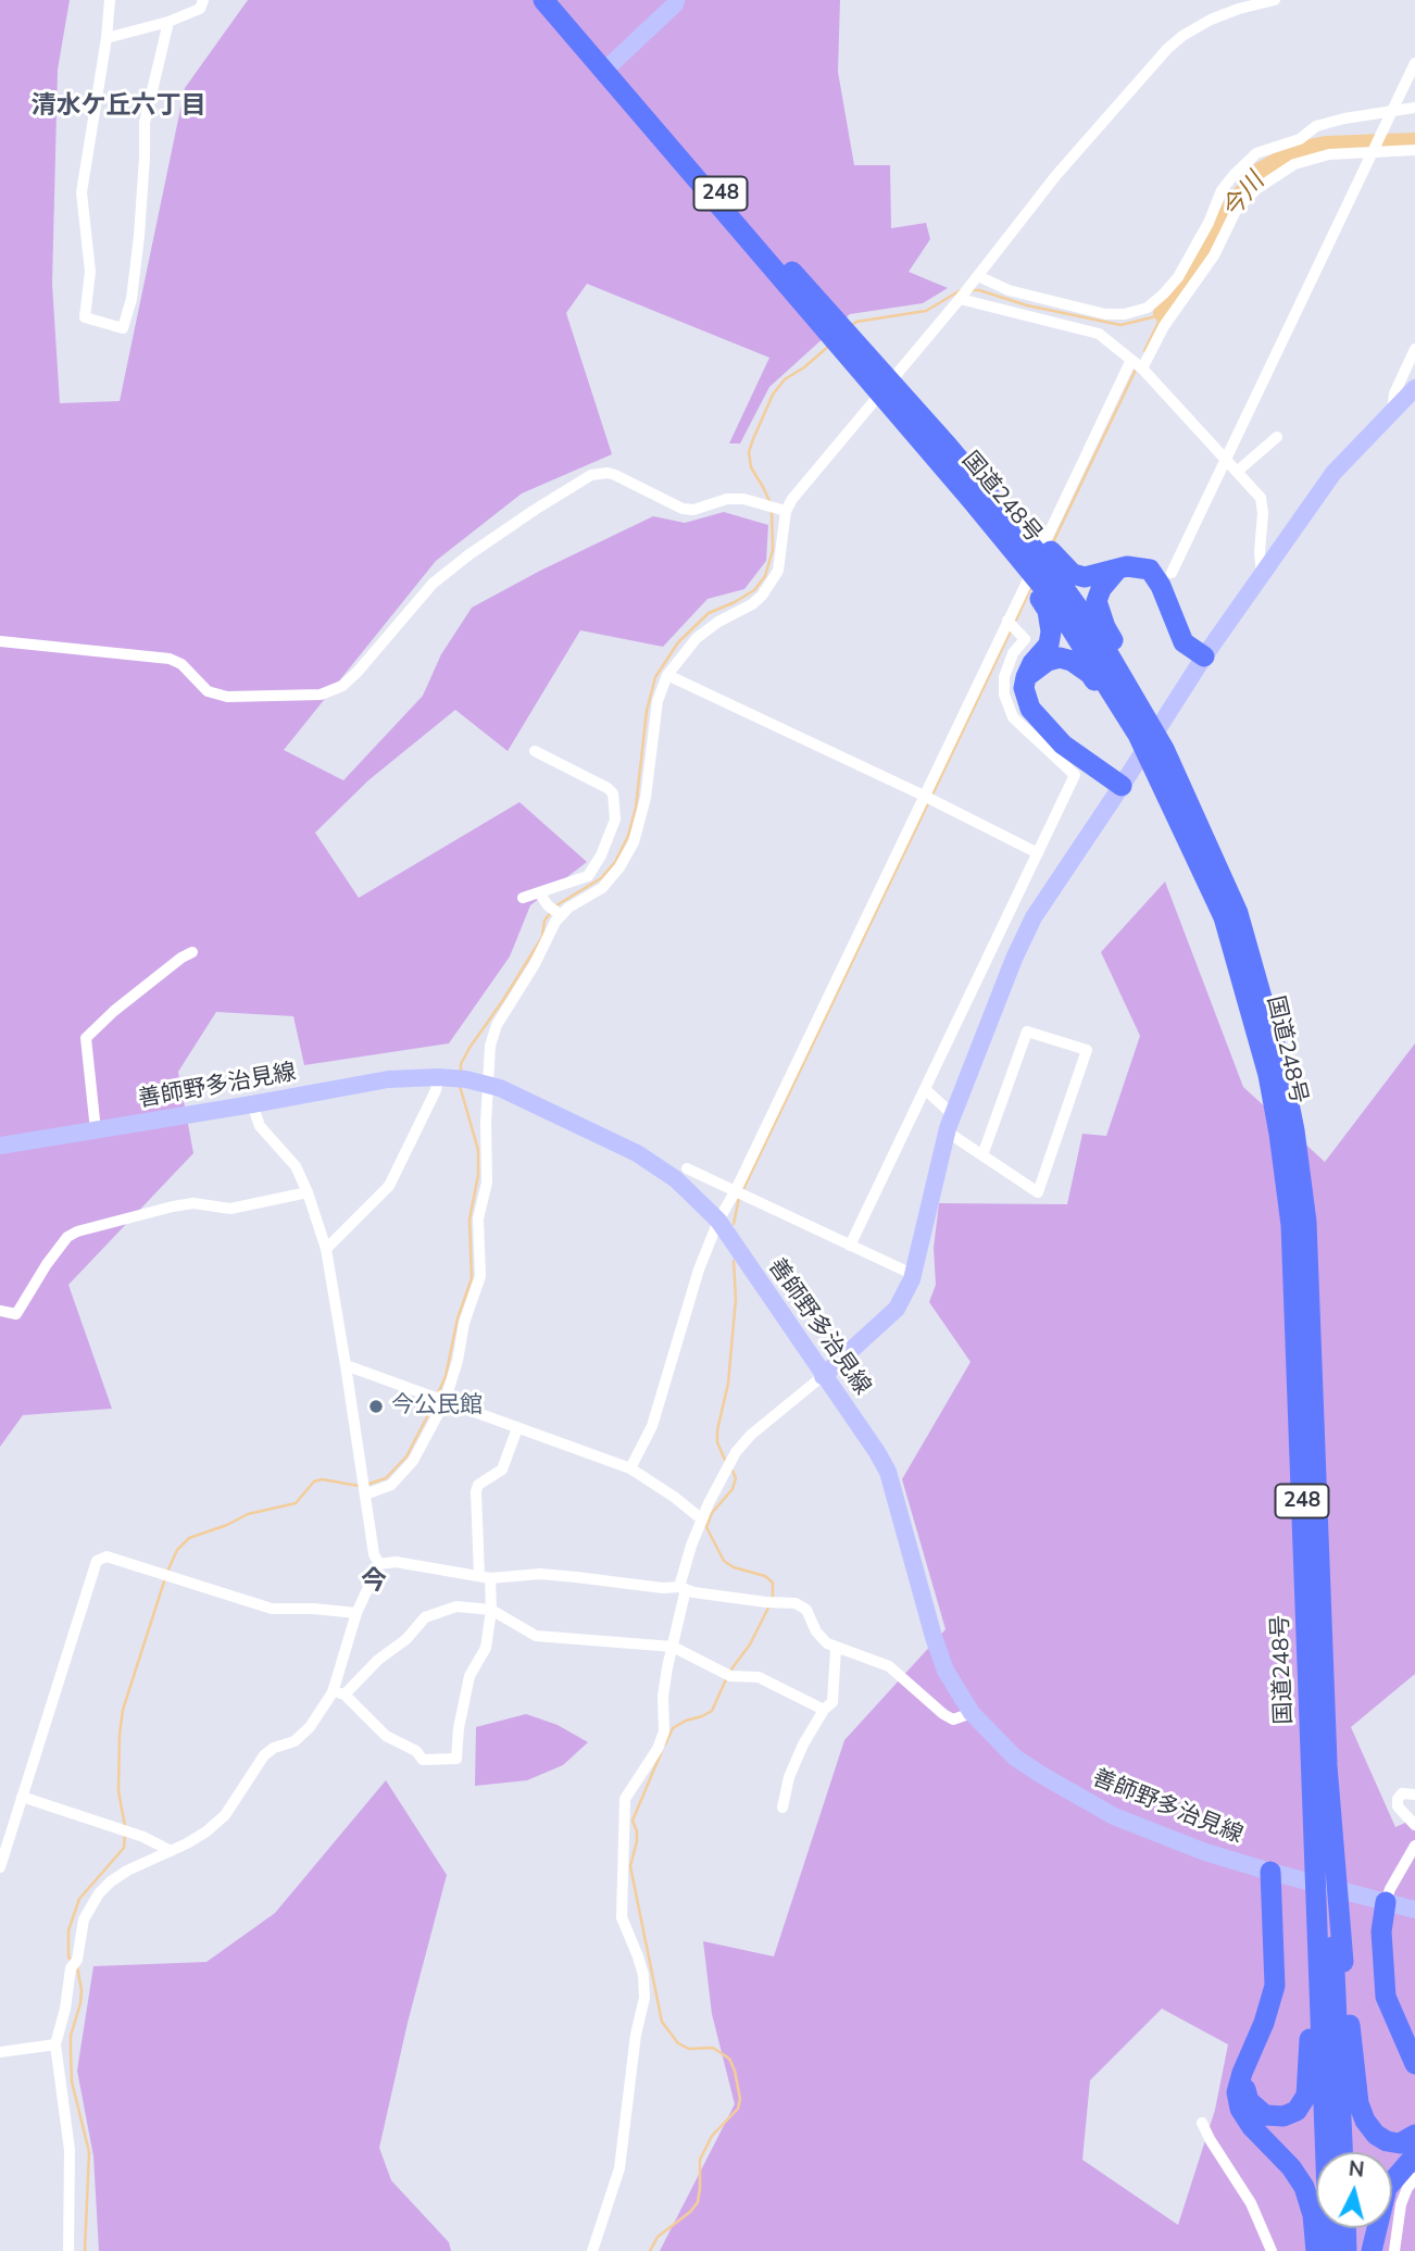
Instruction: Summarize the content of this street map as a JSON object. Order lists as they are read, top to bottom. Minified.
{"streets":{"highway":["248","国道248号"],"main road":["善師野多治見線"]},"districts":["清水ケ丘六丁目","今"],"water":["今川"],"places":["今公民館"],"north":"top"}
